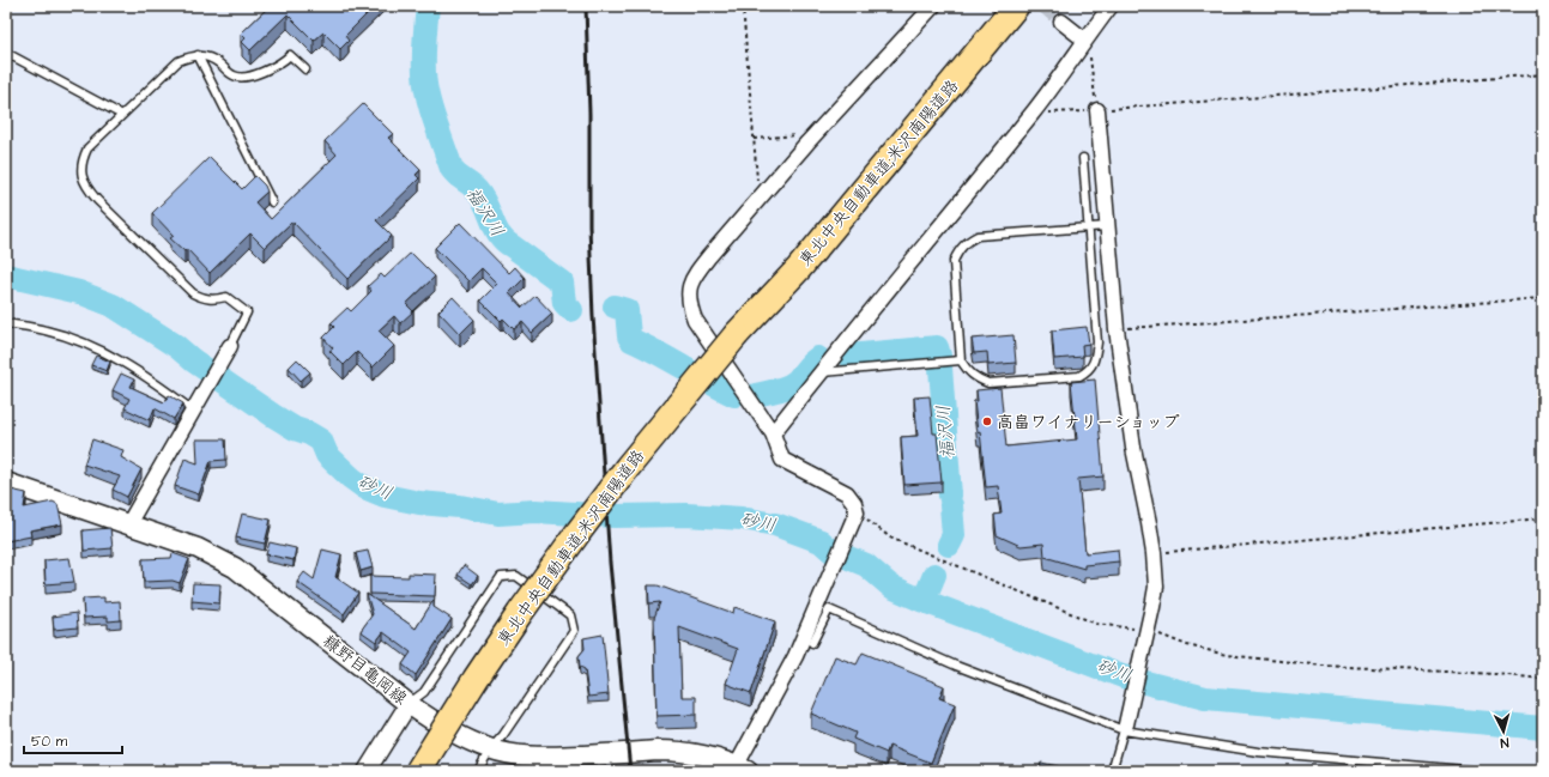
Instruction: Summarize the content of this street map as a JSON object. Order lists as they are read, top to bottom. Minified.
{"streets":{"highway":["東北中央自動車道;米沢南陽道路"],"main road":["糠野目亀岡線"]},"water":["福沢川","砂川"],"places":["高畠ワイナリーショップ"],"scale_bar":"50 m","north":"bottom"}
